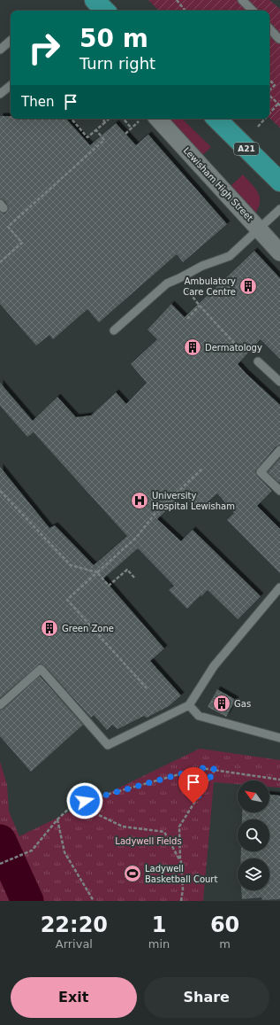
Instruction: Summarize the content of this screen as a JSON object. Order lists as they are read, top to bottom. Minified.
{"streets":{"highway":["A21"],"street":["Lewisham High Street"]},"parks":["Ladywell Fields"],"places":{"building":["Ambulatory Care Centre","Dermatology","Green Zone","Gas"],"hospital":["University Hospital Lewisham"],"sports":["Ladywell Basketball Court"]},"north":"top left","page":{"turn":["50 m","Turn right"],"then":"Then","eta":["22:20","Arrival","1","min","60","m"],"buttons":["Exit","Share"]}}
